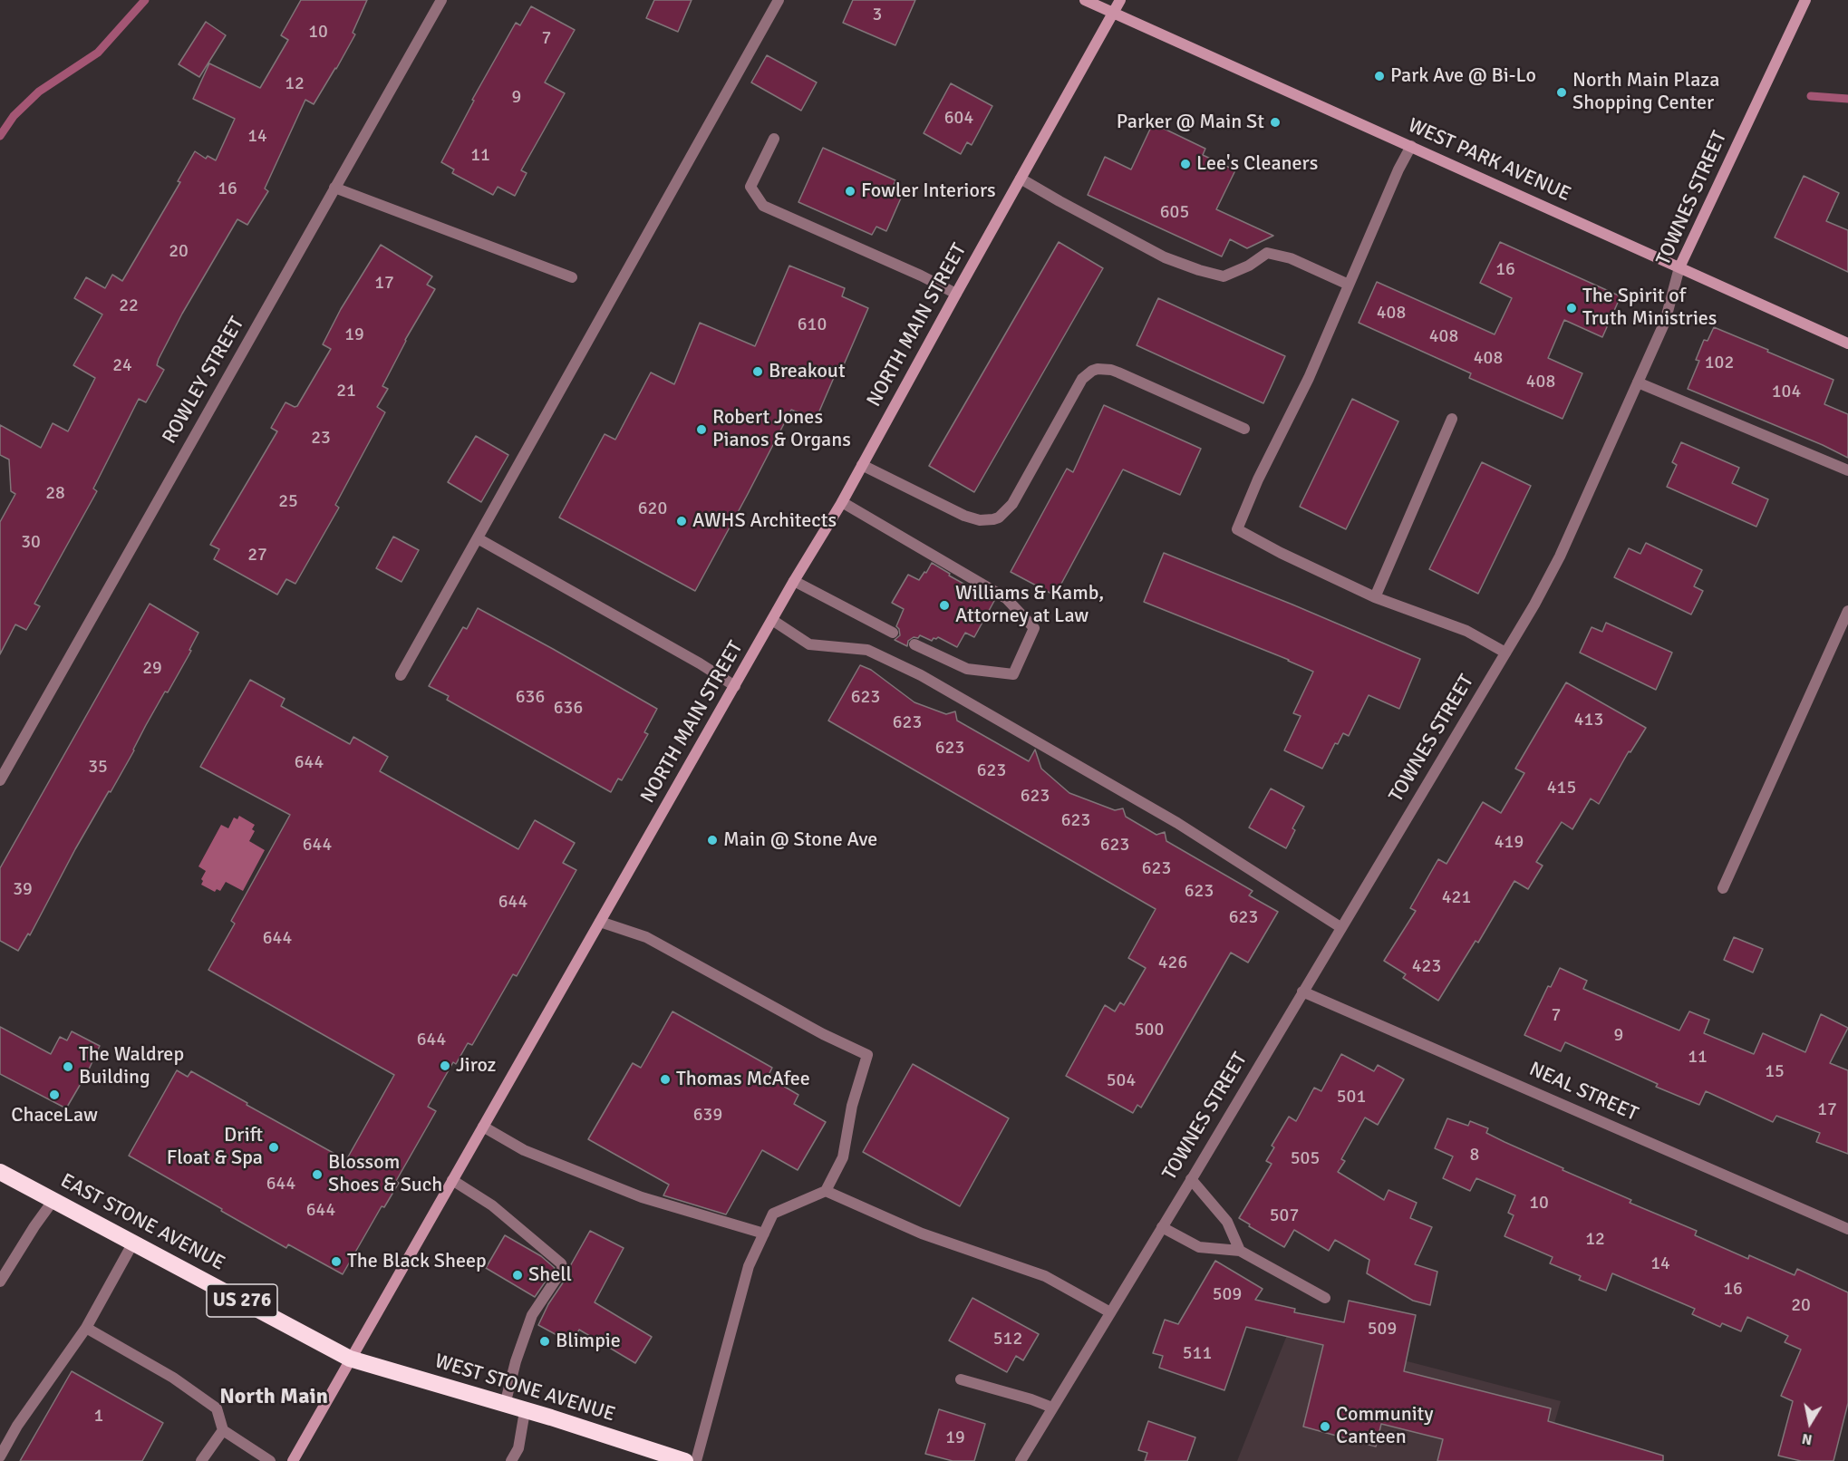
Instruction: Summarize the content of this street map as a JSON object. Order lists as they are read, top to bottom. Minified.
{"streets":{"highway":["EAST STONE AVENUE","US 276","WEST STONE AVENUE"],"street":["WEST PARK AVENUE","TOWNES STREET","NORTH MAIN STREET","ROWLEY STREET","NEAL STREET"]},"crossings":[["WEST PARK AVENUE","TOWNES STREET"],["WEST PARK AVENUE","NORTH MAIN STREET"],["TOWNES STREET","NEAL STREET"],["NORTH MAIN STREET","EAST STONE AVENUE"],["NORTH MAIN STREET","WEST STONE AVENUE"],["EAST STONE AVENUE","WEST STONE AVENUE"]],"districts":["North Main"],"places":["Park Ave @ Bi-Lo","North Main Plaza Shopping Center","Parker @ Main St","Lee's Cleaners","Fowler Interiors","The Spirit of Truth Ministries","Breakout","Robert Jones Pianos & Organs","AWHS Architects","Williams & Kamb, Attorney at Law","Main @ Stone Ave","Jiroz","The Waldrep Building","Thomas McAfee","ChaceLaw","Drift Float & Spa","Blossom Shoes & Such","The Black Sheep","Shell","Blimpie","Community Canteen"],"house_numbers":["3","10","7","12","9","604","14","11","16","605","20","16","17","22","408","610","19","408","408","102","24","408","21","104","23","28","25","620","30","27","29","636","623","636","413","623","623","644","35","623","415","623","623","419","644","623","623","39","623","421","644","623","644","426","423","7","500","9","644","11","15","504","501","17","639","8","505","644","10","644","507","12","14","16","509","20","509","512","511","1","19"],"north":"bottom"}
